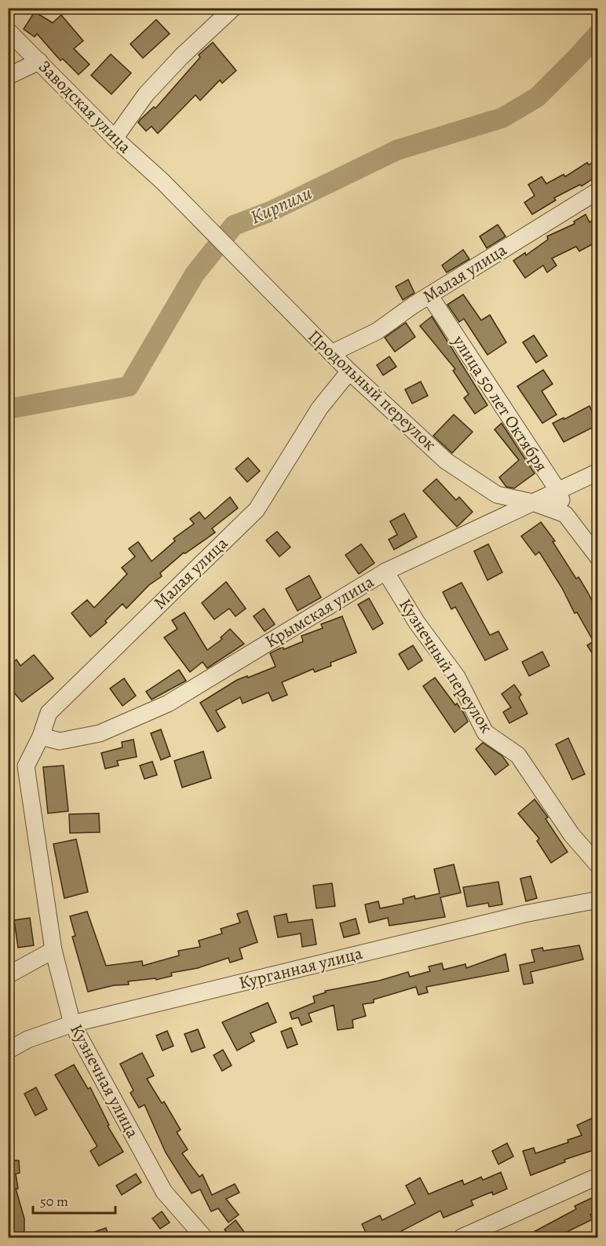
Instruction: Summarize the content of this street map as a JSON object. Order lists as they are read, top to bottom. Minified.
{"streets":{"street":["Заводская улица","Малая улица","Продольный переулок","улица 50 лет Октября","Крымская улица","Кузнечный переулок","Курганная улица","Кузнечная улица"]},"crossings":[["Заводская улица","Продольный переулок"],["Малая улица","Продольный переулок"],["Малая улица","улица 50 лет Октября"],["Малая улица","Крымская улица"],["Малая улица","Кузнечная улица"],["Продольный переулок","Крымская улица"],["улица 50 лет Октября","Крымская улица"],["Крымская улица","Кузнечный переулок"],["Курганная улица","Кузнечная улица"]],"water":["Кирпили"],"scale_bar":"50 m"}
